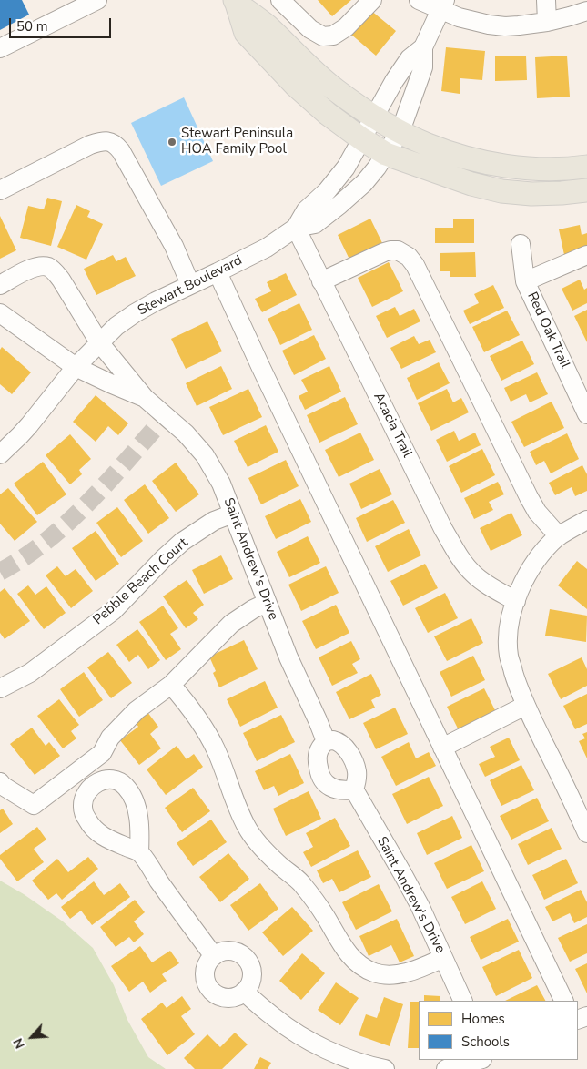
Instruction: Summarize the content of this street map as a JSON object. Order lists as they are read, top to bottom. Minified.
{"streets":{"street":["Stewart Boulevard","Red Oak Trail","Acacia Trail","Saint Andrew's Drive","Pebble Beach Court"]},"crossings":[["Stewart Boulevard","Acacia Trail"],["Saint Andrew's Drive","Pebble Beach Court"]],"places":["Stewart Peninsula HOA Family Pool"],"legend":["Homes","Schools"],"scale_bar":"50 m","north":"bottom left"}
